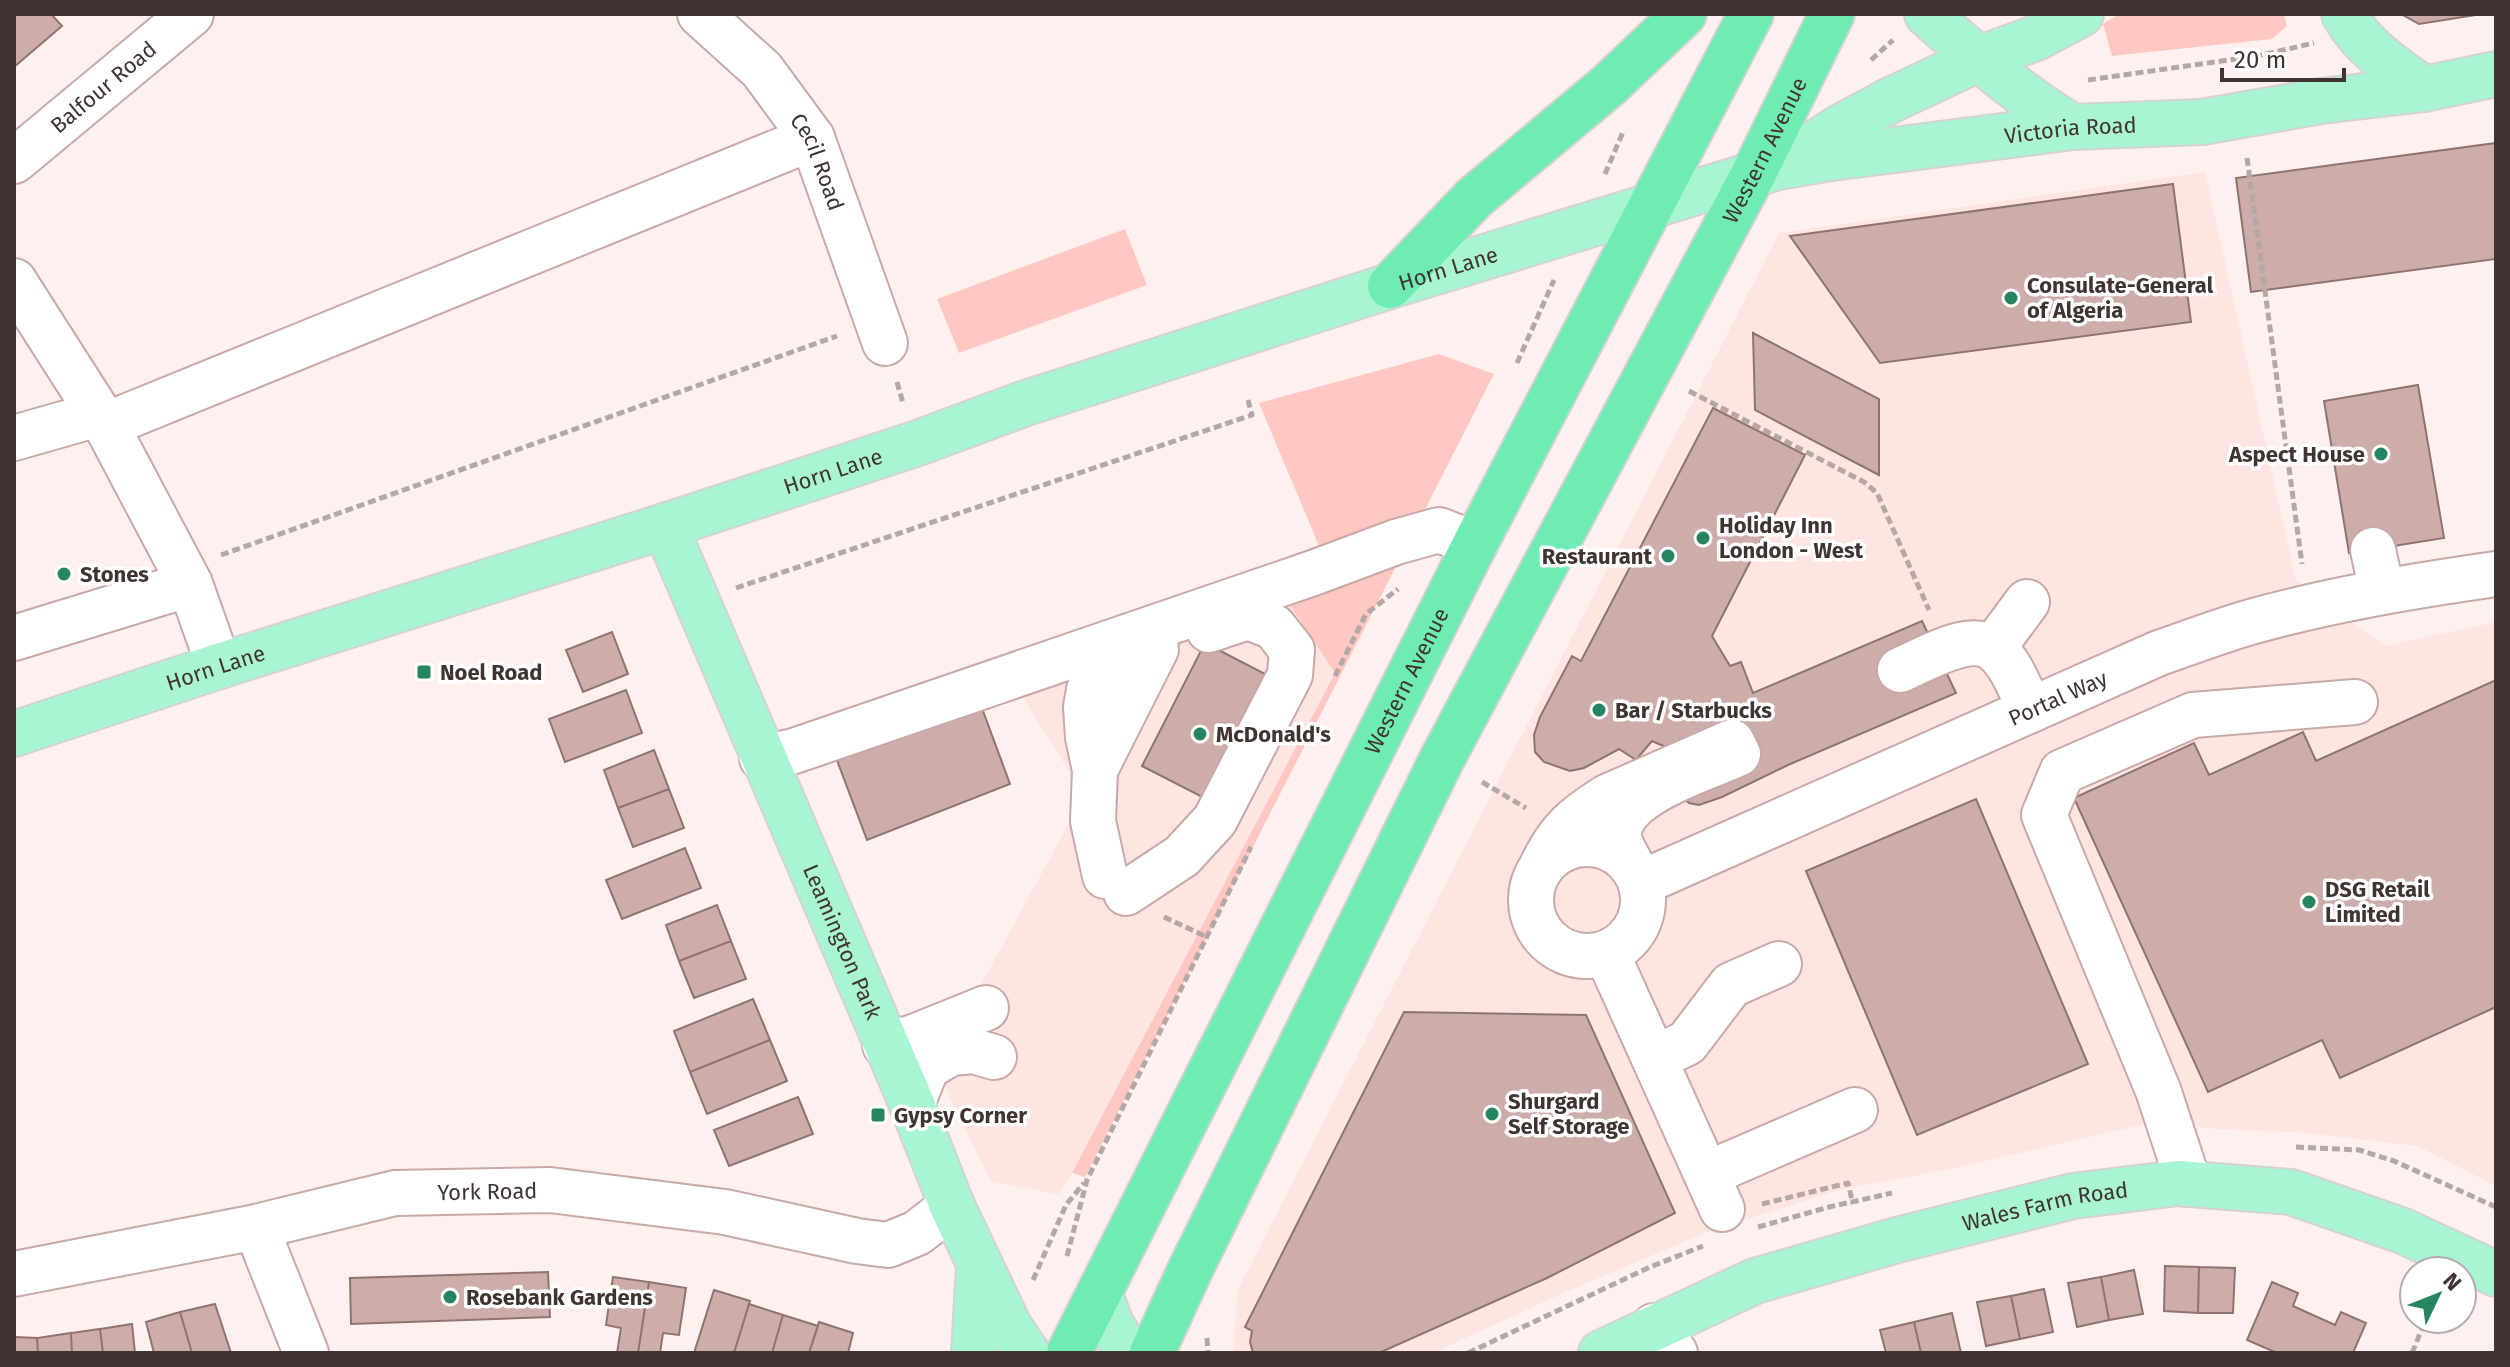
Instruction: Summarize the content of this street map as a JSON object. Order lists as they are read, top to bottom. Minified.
{"streets":{"highway":["Western Avenue"],"main road":["Victoria Road","Horn Lane","Leamington Park","Wales Farm Road"],"street":["Balfour Road","Cecil Road","Portal Way","York Road"]},"crossings":[["Victoria Road","Western Avenue"],["Victoria Road","Horn Lane"],["Western Avenue","Horn Lane"],["Horn Lane","Leamington Park"],["Leamington Park","York Road"]],"places":{"other":["Consulate-General of Algeria","Aspect House","Holiday Inn London - West","Restaurant","Stones","Bar / Starbucks","McDonald's","DSG Retail Limited","Shurgard Self Storage","Rosebank Gardens"],"transit":["Noel Road","Gypsy Corner"]},"scale_bar":"20 m","north":"top right"}
